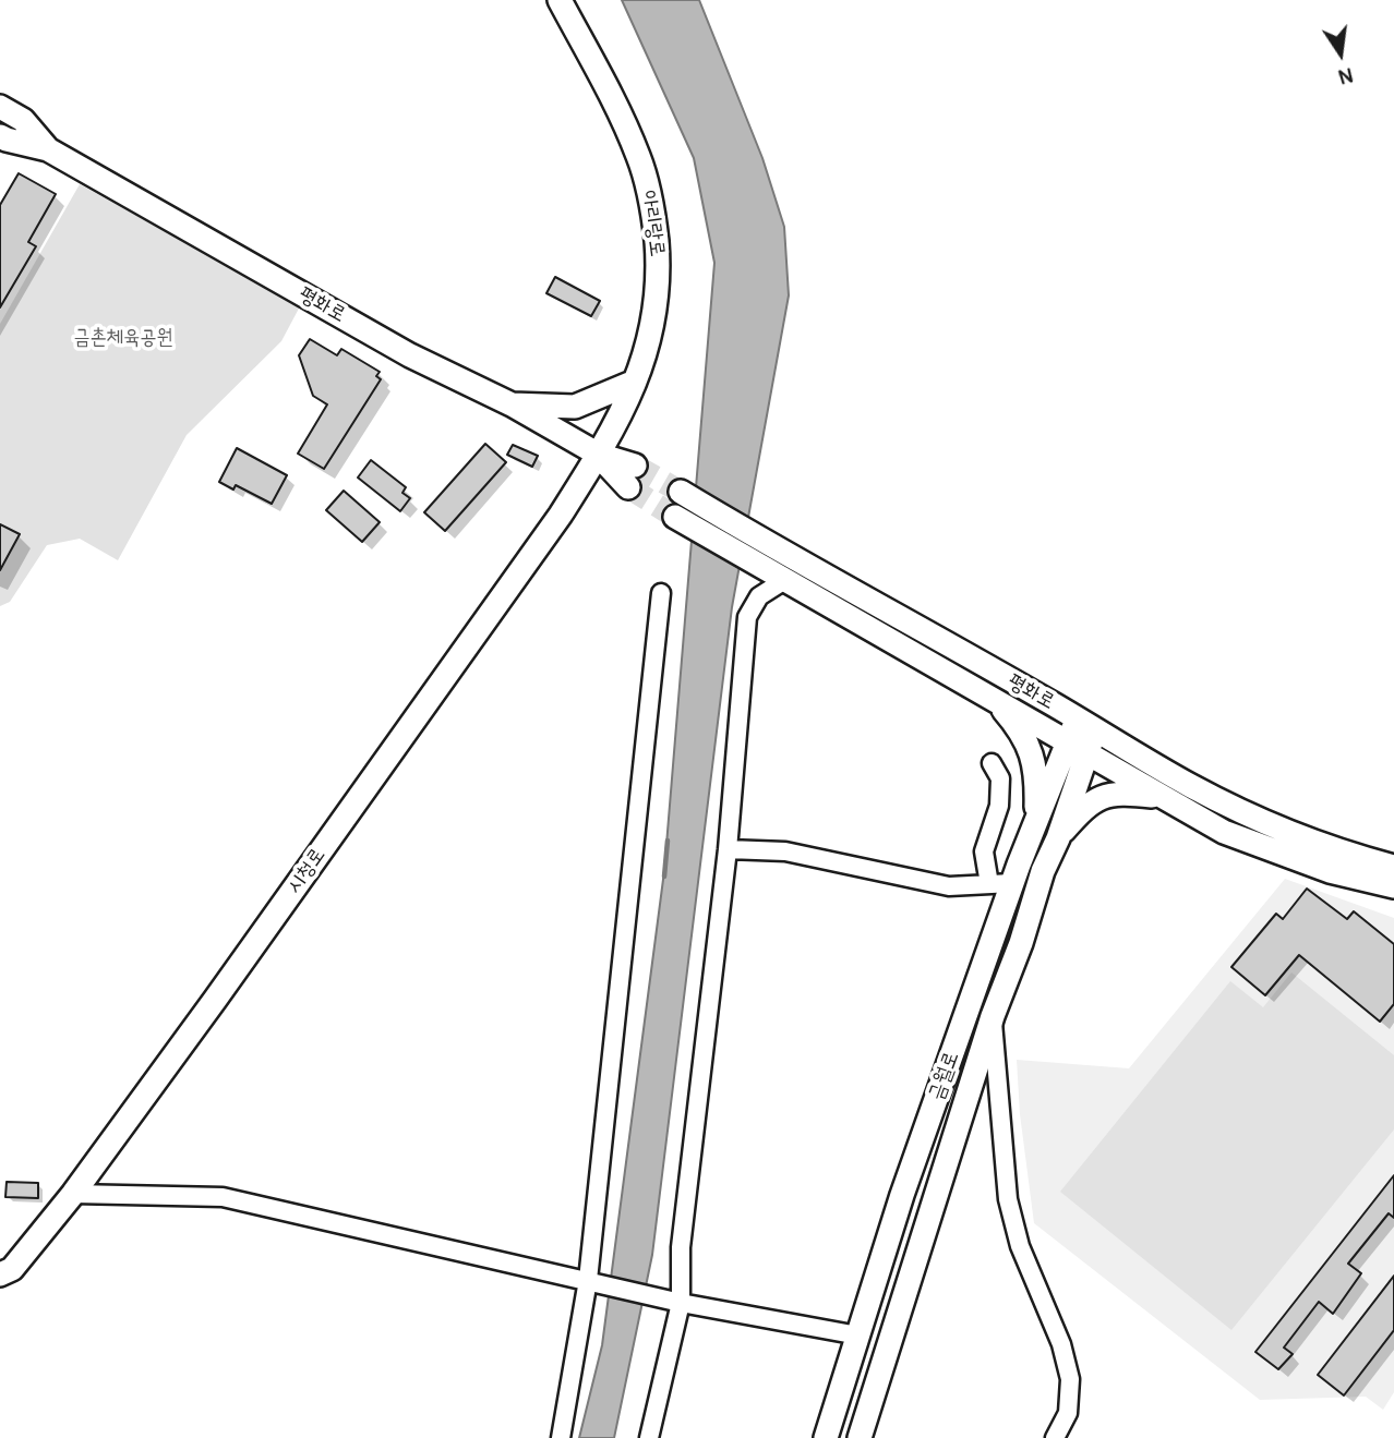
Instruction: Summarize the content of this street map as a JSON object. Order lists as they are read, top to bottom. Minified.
{"streets":{"main road":["아리랑로","평화로","시청로","금월로"]},"crossings":[["아리랑로","평화로"],["아리랑로","시청로"],["평화로","시청로"],["평화로","금월로"]],"parks":["금촌체육공원"],"north":"bottom"}
